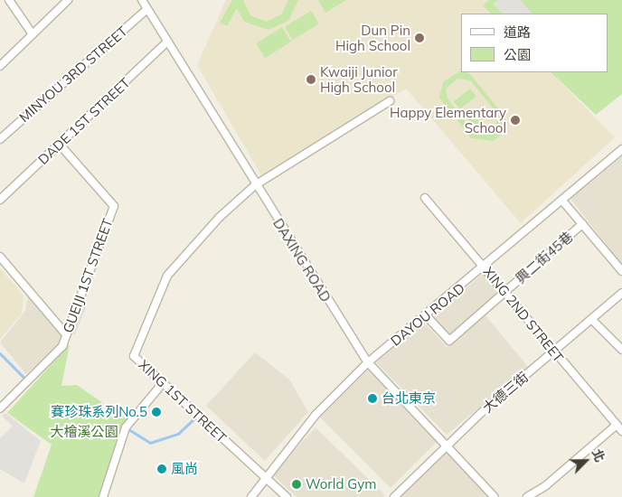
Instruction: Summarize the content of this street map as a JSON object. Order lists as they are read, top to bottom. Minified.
{"streets":{"street":["MINYOU 3RD STREET","DADE 1ST STREET","興二街45巷","DAXING ROAD","GUEIJI 1ST STREET","DAYOU ROAD","XING 2ND STREET","大德三街","XING 1ST STREET"]},"crossings":[["MINYOU 3RD STREET","DAXING ROAD"],["DADE 1ST STREET","DAXING ROAD"],["DADE 1ST STREET","GUEIJI 1ST STREET"],["興二街45巷","DAYOU ROAD"],["興二街45巷","XING 2ND STREET"],["DAXING ROAD","DAYOU ROAD"],["DAXING ROAD","大德三街"],["DAXING ROAD","XING 1ST STREET"],["DAYOU ROAD","XING 2ND STREET"],["DAYOU ROAD","XING 1ST STREET"],["XING 2ND STREET","大德三街"]],"parks":["大檜溪公園"],"places":["Dun Pin High School","Kwaiji Junior High School","Happy Elementary School","台北東京","賽珍珠系列No.5","風尚","World Gym"],"legend":["道路","公園"],"north":"top right"}
